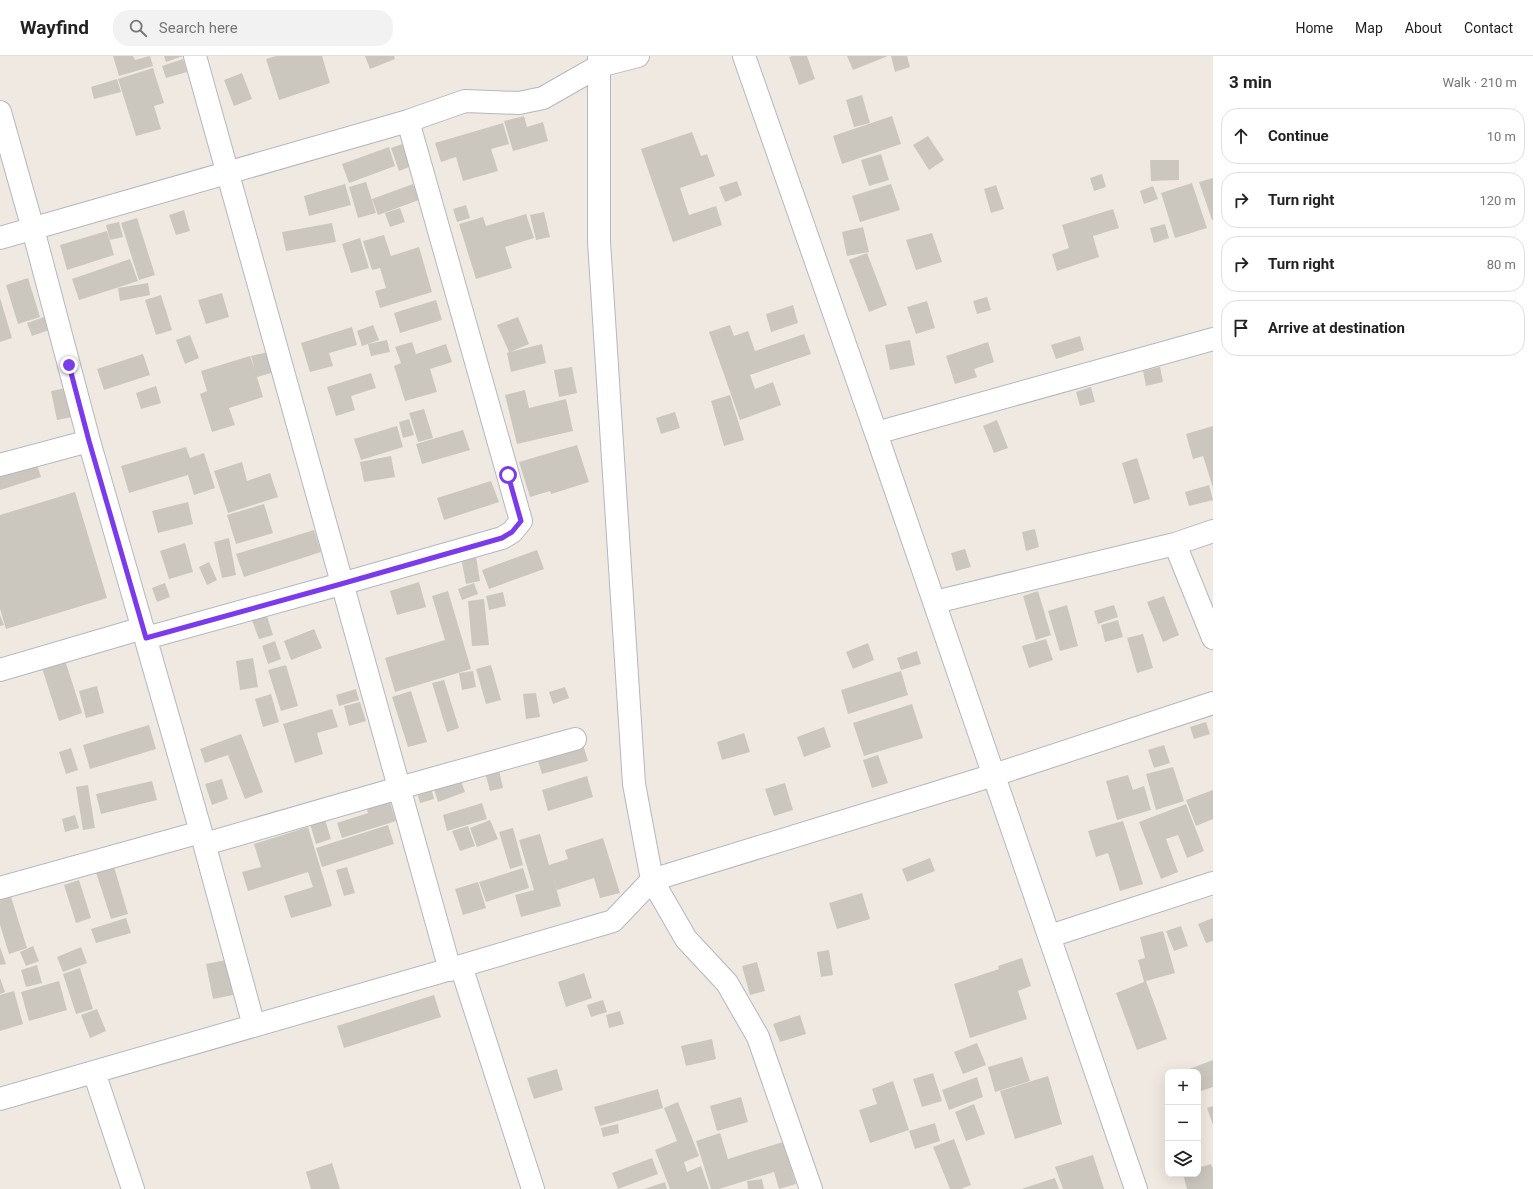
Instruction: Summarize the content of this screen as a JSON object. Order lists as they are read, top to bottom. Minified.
{"page":{"header":"Wayfind","search":"Search here","nav":["Home","Map","About","Contact"],"heading":["3 min","Walk · 210 m"],"list":[["Continue","10 m"],["Turn right","120 m"],["Turn right","80 m"],"Arrive at destination"],"map_buttons":["+","−"]}}
